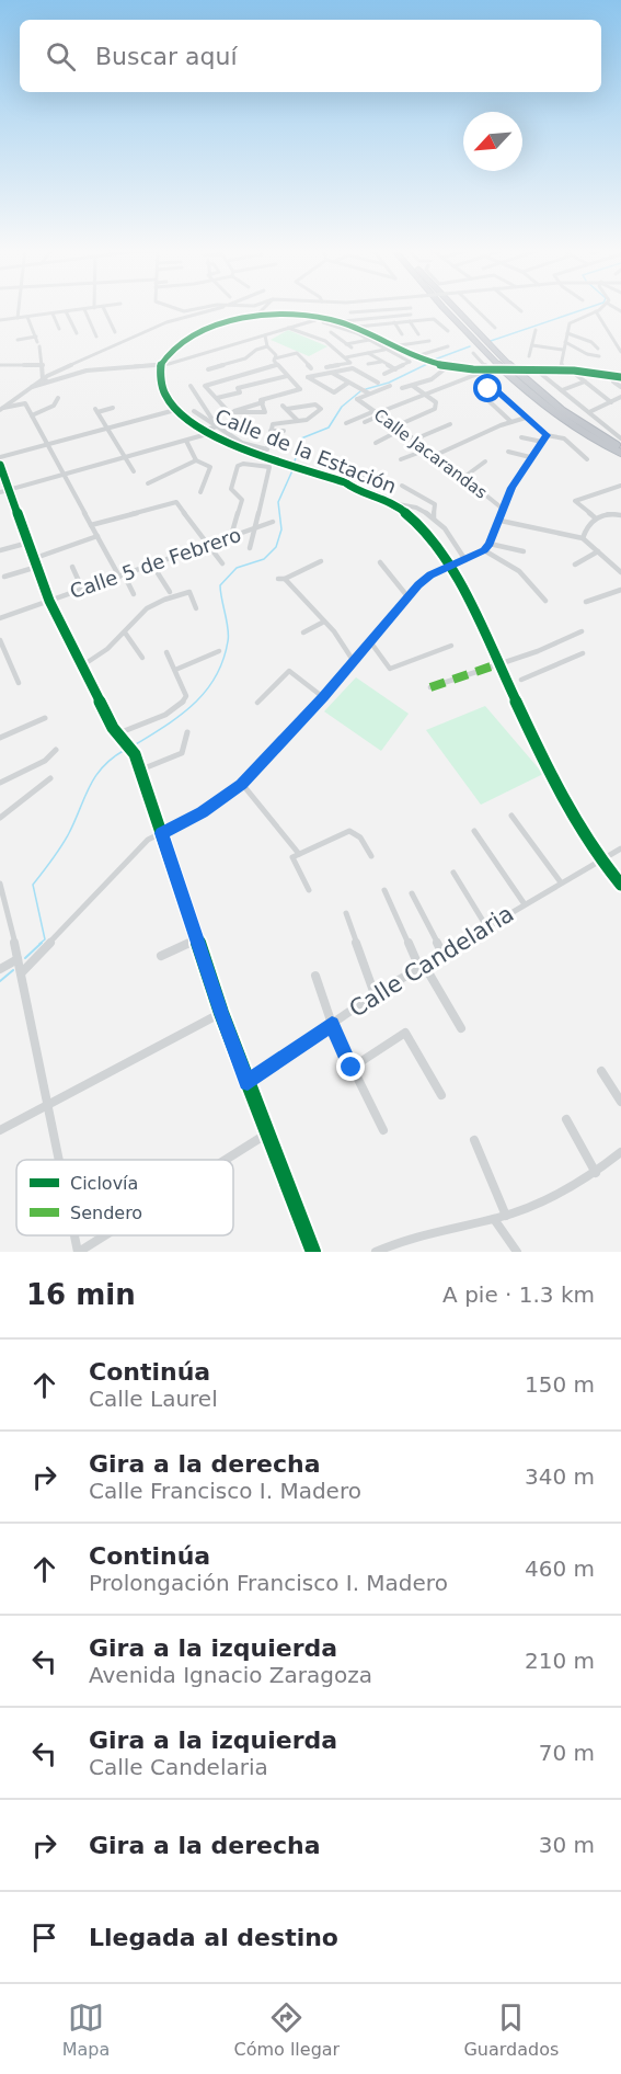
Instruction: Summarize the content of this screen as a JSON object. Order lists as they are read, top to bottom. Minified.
{"streets":{"street":["Calle de la Estación","Calle Jacarandas","Calle 5 de Febrero","Calle Candelaria"]},"crossings":[["Calle de la Estación","Calle Candelaria"]],"legend":["Ciclovía","Sendero"],"north":"bottom left","page":{"search":"Buscar aquí","heading":["16 min","A pie · 1.3 km"],"list":[["Continúa","Calle Laurel","150 m"],["Gira a la derecha","Calle Francisco I. Madero","340 m"],["Continúa","Prolongación Francisco I. Madero","460 m"],["Gira a la izquierda","Avenida Ignacio Zaragoza","210 m"],["Gira a la izquierda","Calle Candelaria","70 m"],["Gira a la derecha","30 m"],"Llegada al destino"],"nav":["Mapa","Cómo llegar","Guardados"]}}
